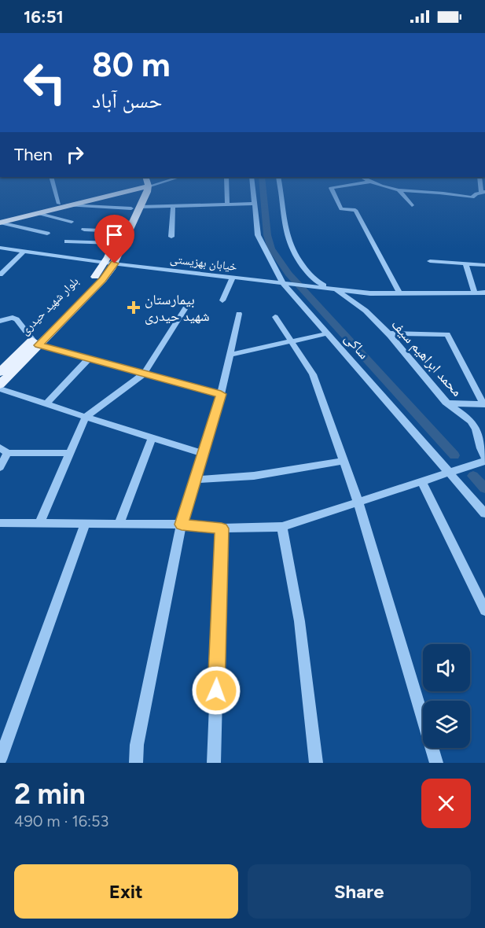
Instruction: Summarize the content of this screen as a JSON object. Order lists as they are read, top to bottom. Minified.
{"streets":{"main road":["بلوار شهید حیدری"],"street":["خیابان بهزیستی","ساکی","محمد ابراهیم سیف"]},"crossings":[["خیابان بهزیستی","بلوار شهید حیدری"],["خیابان بهزیستی","ساکی"],["خیابان بهزیستی","محمد ابراهیم سیف"]],"places":{"health":["بیمارستان شهید حیدری"]},"page":{"status":"16:51","turn":["80 m","حسن آباد"],"then":"Then","heading":["2 min","490 m · 16:53"],"buttons":["Exit","Share"]}}
